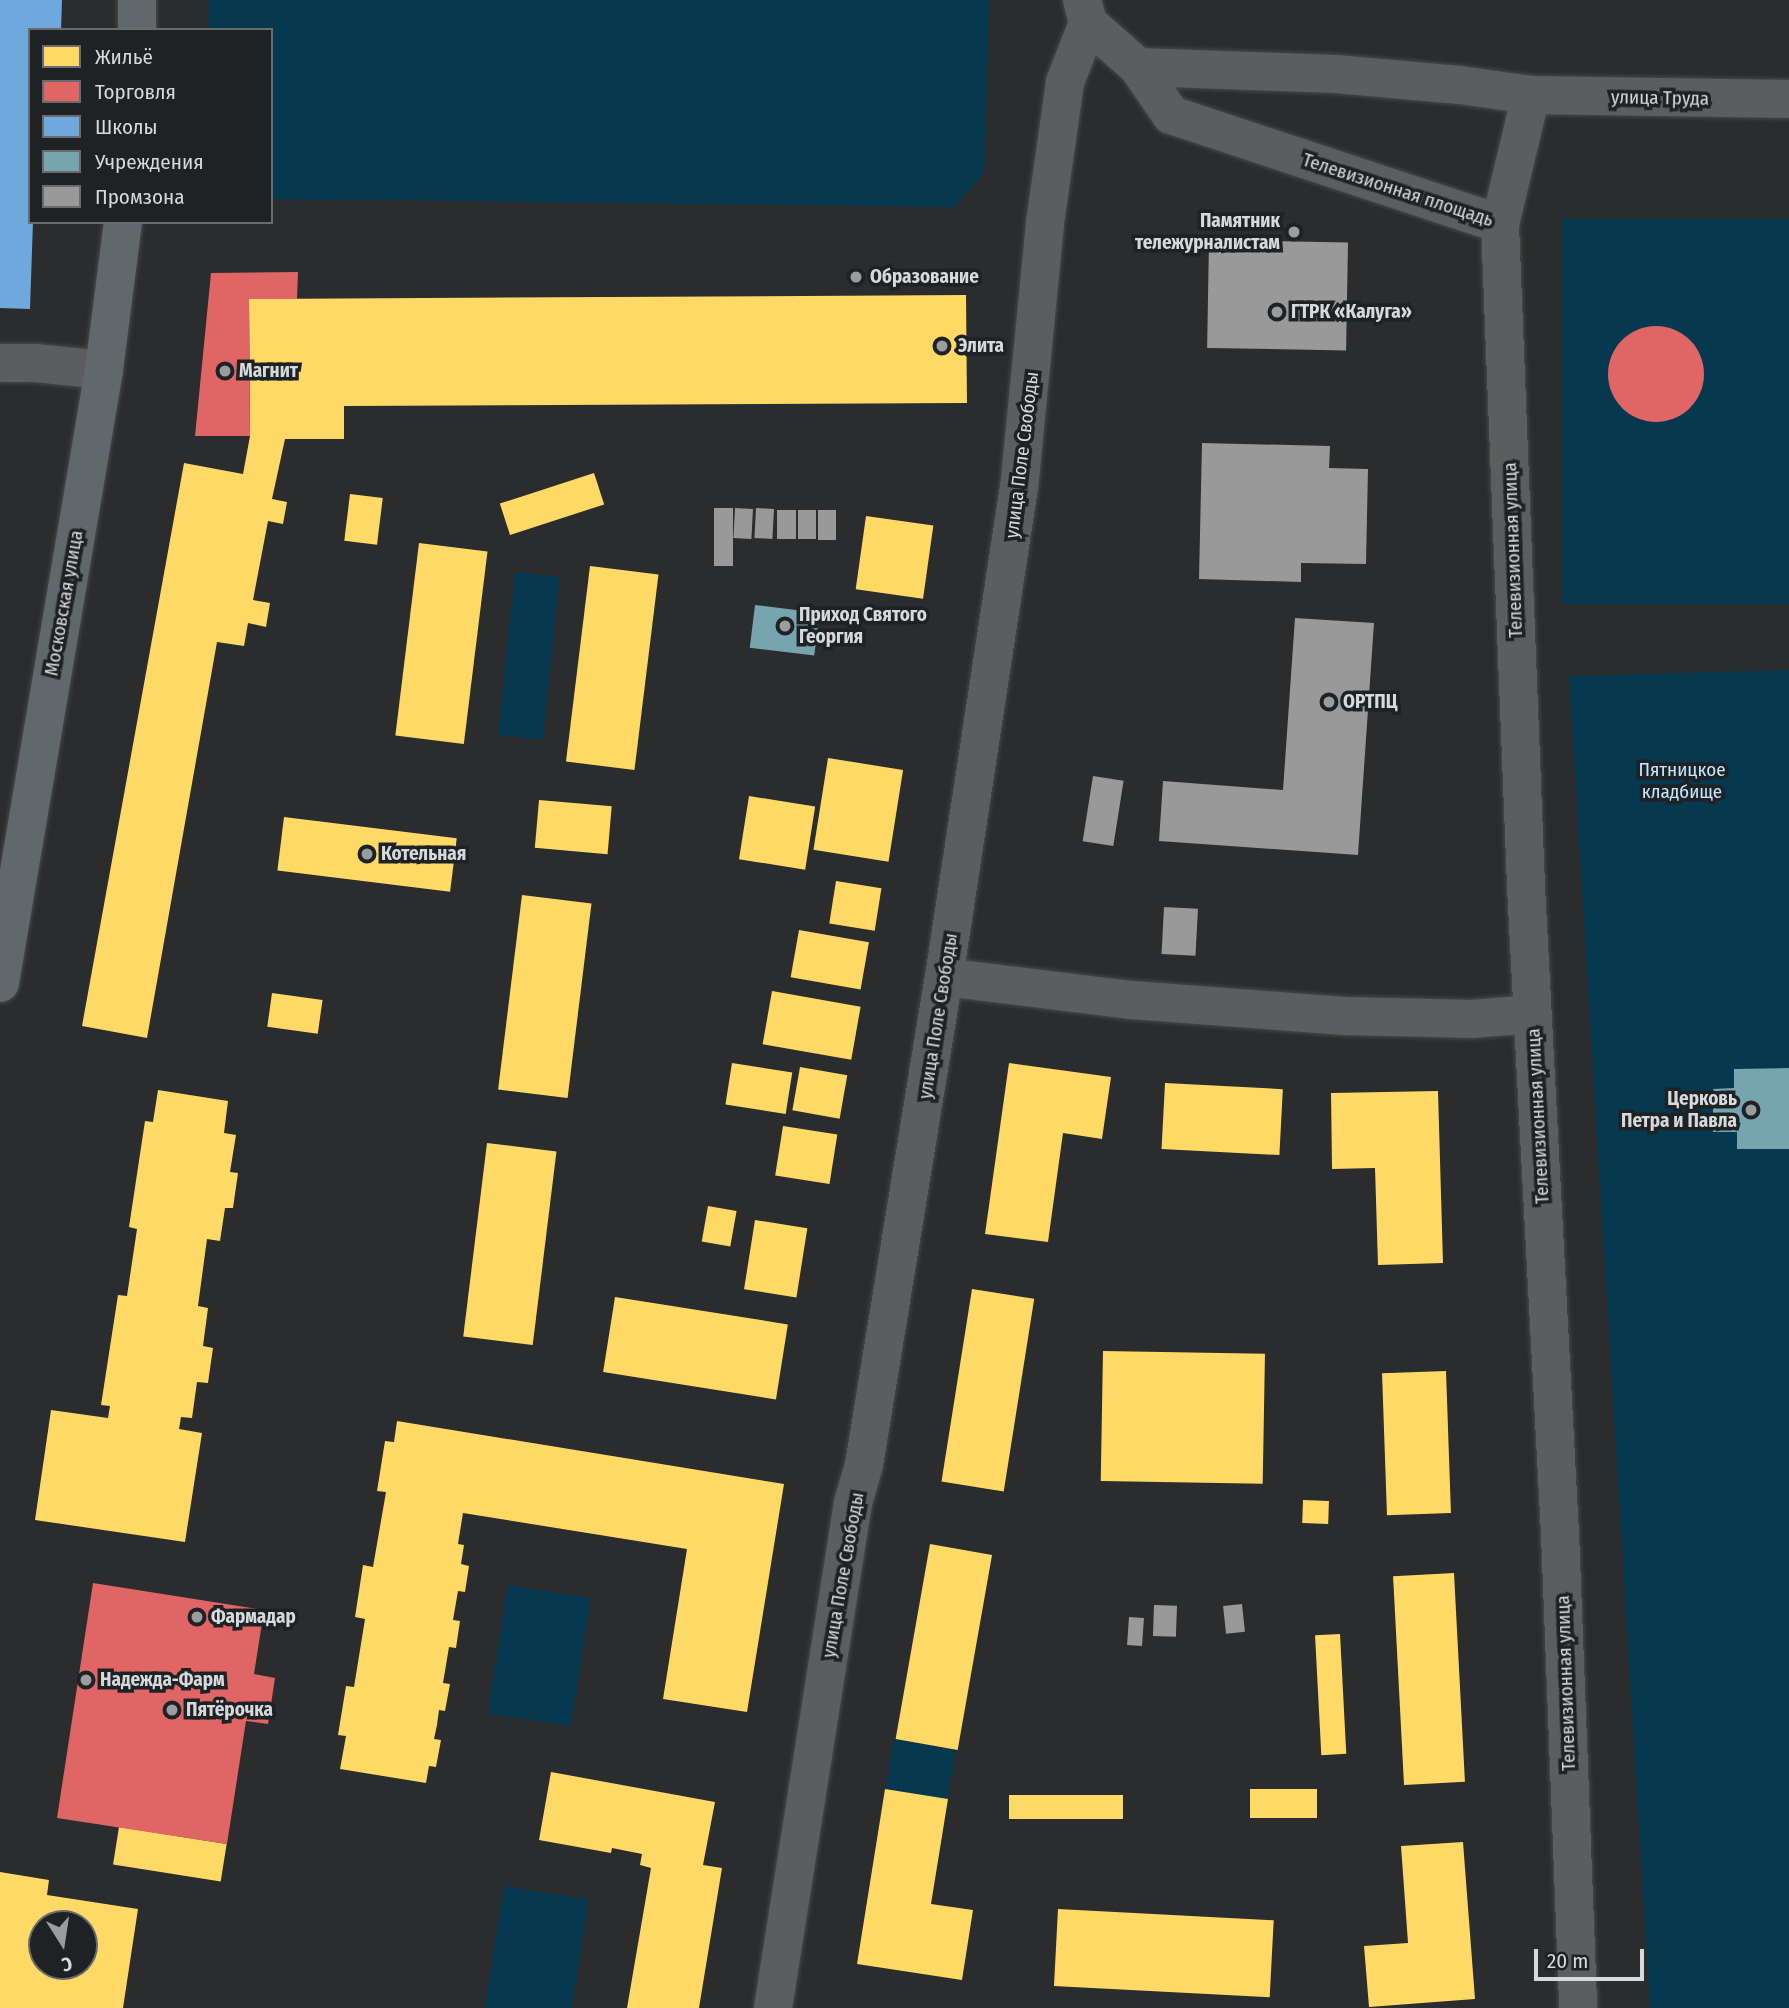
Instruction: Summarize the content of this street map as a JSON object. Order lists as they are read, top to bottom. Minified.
{"streets":{"main road":["Московская улица"],"street":["улица Труда","Телевизионная площадь","улица Поле Свободы","Телевизионная улица"]},"crossings":[["улица Труда","Телевизионная площадь"],["Телевизионная площадь","улица Поле Свободы"],["Телевизионная площадь","Телевизионная улица"]],"parks":["Пятницкое кладбище"],"places":["Памятник тележурналистам","Образование","ГТРК «Калуга»","Элита","Магнит","Приход Святого Георгия","ОРТПЦ","Котельная","Церковь Петра и Павла","Фармадар","Надежда-Фарм","Пятёрочка"],"legend":["Жильё","Торговля","Школы","Учреждения","Промзона"],"scale_bar":"20 m","north":"bottom"}
